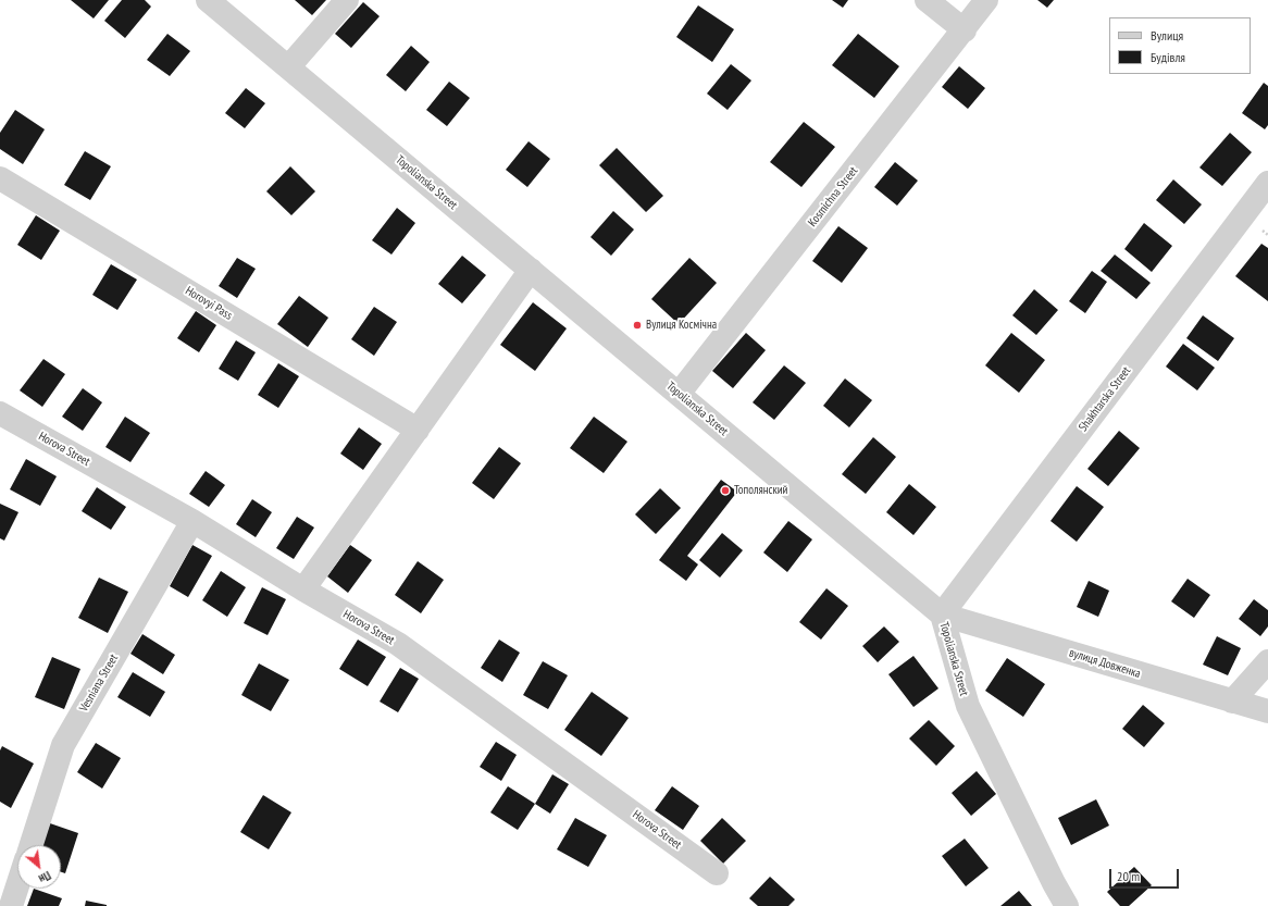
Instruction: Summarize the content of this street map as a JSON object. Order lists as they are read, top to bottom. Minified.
{"streets":{"street":["Topolianska Street","Kosmichna Street","Horovyi Pass","Shakhtarska Street","Horova Street","вулиця Довженка","Vesniana Street"]},"crossings":[["Topolianska Street","Kosmichna Street"],["Topolianska Street","Shakhtarska Street"],["Topolianska Street","вулиця Довженка"],["Shakhtarska Street","вулиця Довженка"],["Horova Street","Vesniana Street"]],"places":["Вулиця Космічна","Тополянский"],"legend":["Вулиця","Будівля"],"scale_bar":"20 m","north":"bottom right"}
